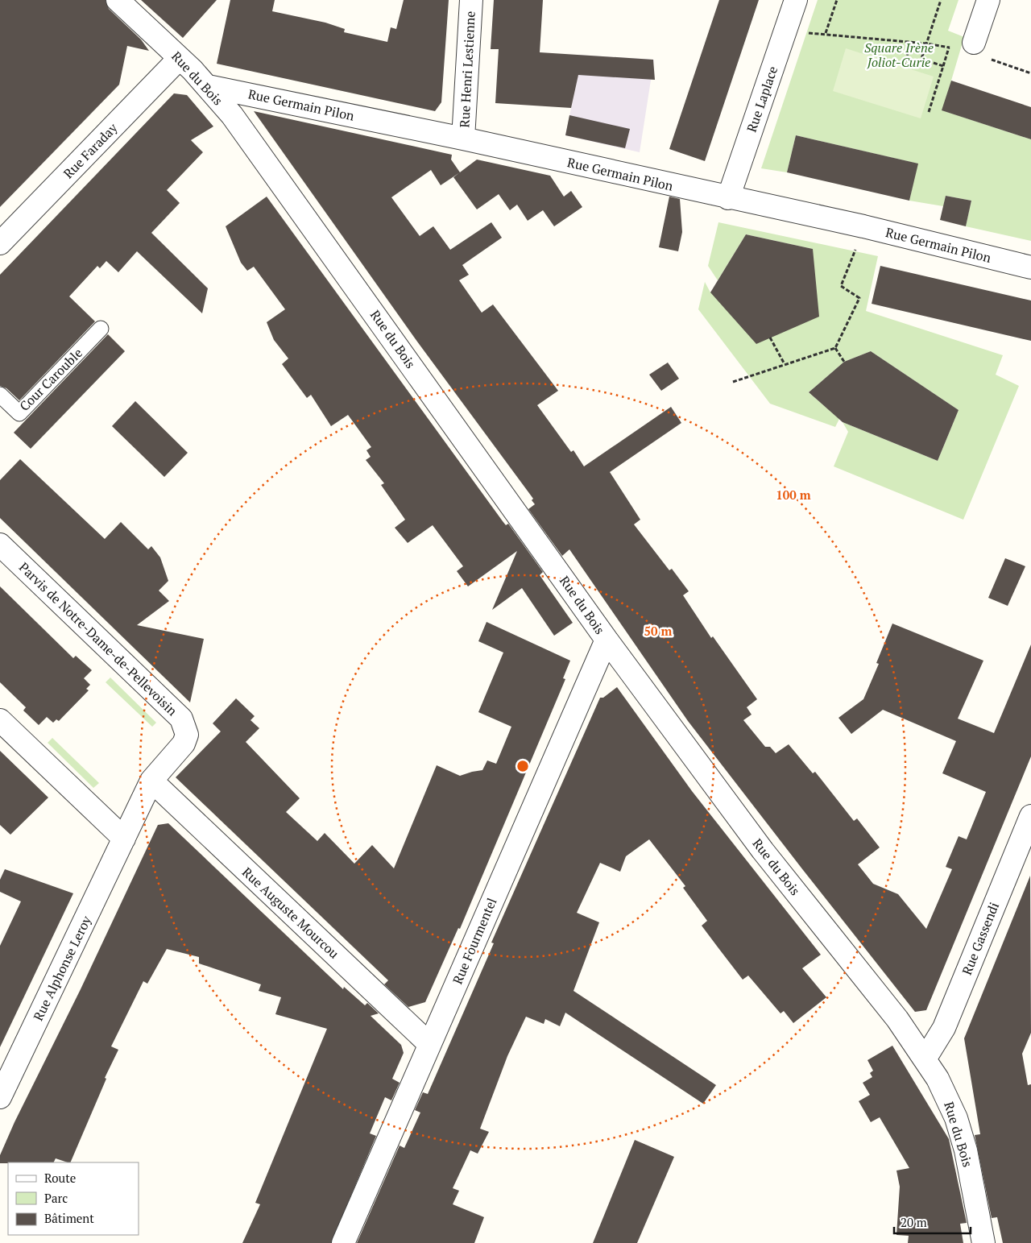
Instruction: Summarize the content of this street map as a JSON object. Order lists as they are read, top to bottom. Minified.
{"streets":{"street":["Rue Henri Lestienne","Rue du Bois","Rue Laplace","Rue Germain Pilon","Rue Faraday","Parvis de Notre-Dame-de-Pellevoisin","Rue Auguste Mourcou","Rue Gassendi","Rue Fourmentel","Rue Alphonse Leroy"],"lane":["Cour Carouble"]},"crossings":[["Rue Henri Lestienne","Rue Germain Pilon"],["Rue du Bois","Rue Germain Pilon"],["Rue du Bois","Rue Faraday"],["Rue du Bois","Rue Gassendi"],["Rue du Bois","Rue Fourmentel"],["Rue Laplace","Rue Germain Pilon"],["Parvis de Notre-Dame-de-Pellevoisin","Rue Auguste Mourcou"],["Parvis de Notre-Dame-de-Pellevoisin","Rue Alphonse Leroy"],["Rue Auguste Mourcou","Rue Fourmentel"]],"parks":["Square Irène Joliot-Curie"],"legend":["Route","Parc","Bâtiment"],"scale_bar":"20 m","rings":["100 m","50 m"]}
